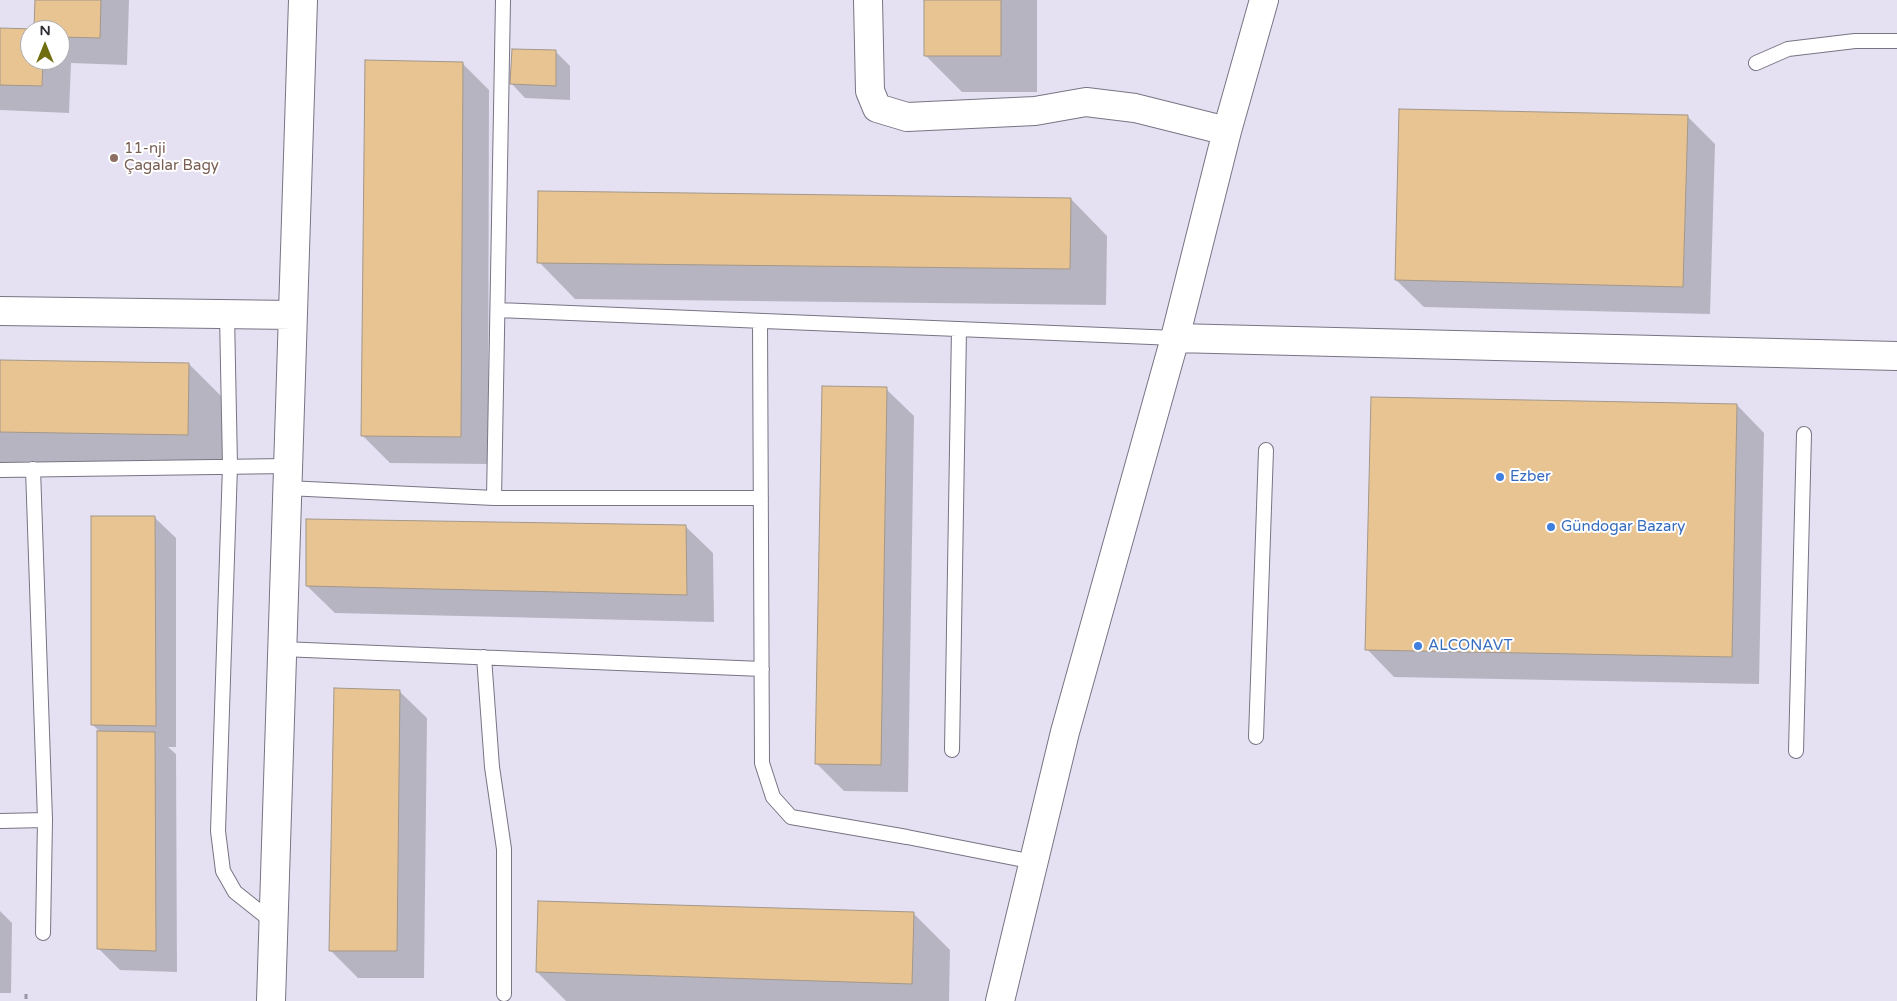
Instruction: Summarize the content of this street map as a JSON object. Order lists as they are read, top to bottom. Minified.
{"places":["11-nji Çagalar Bagy","Ezber","Gündogar Bazary","ALCONAVT"],"north":"top"}
